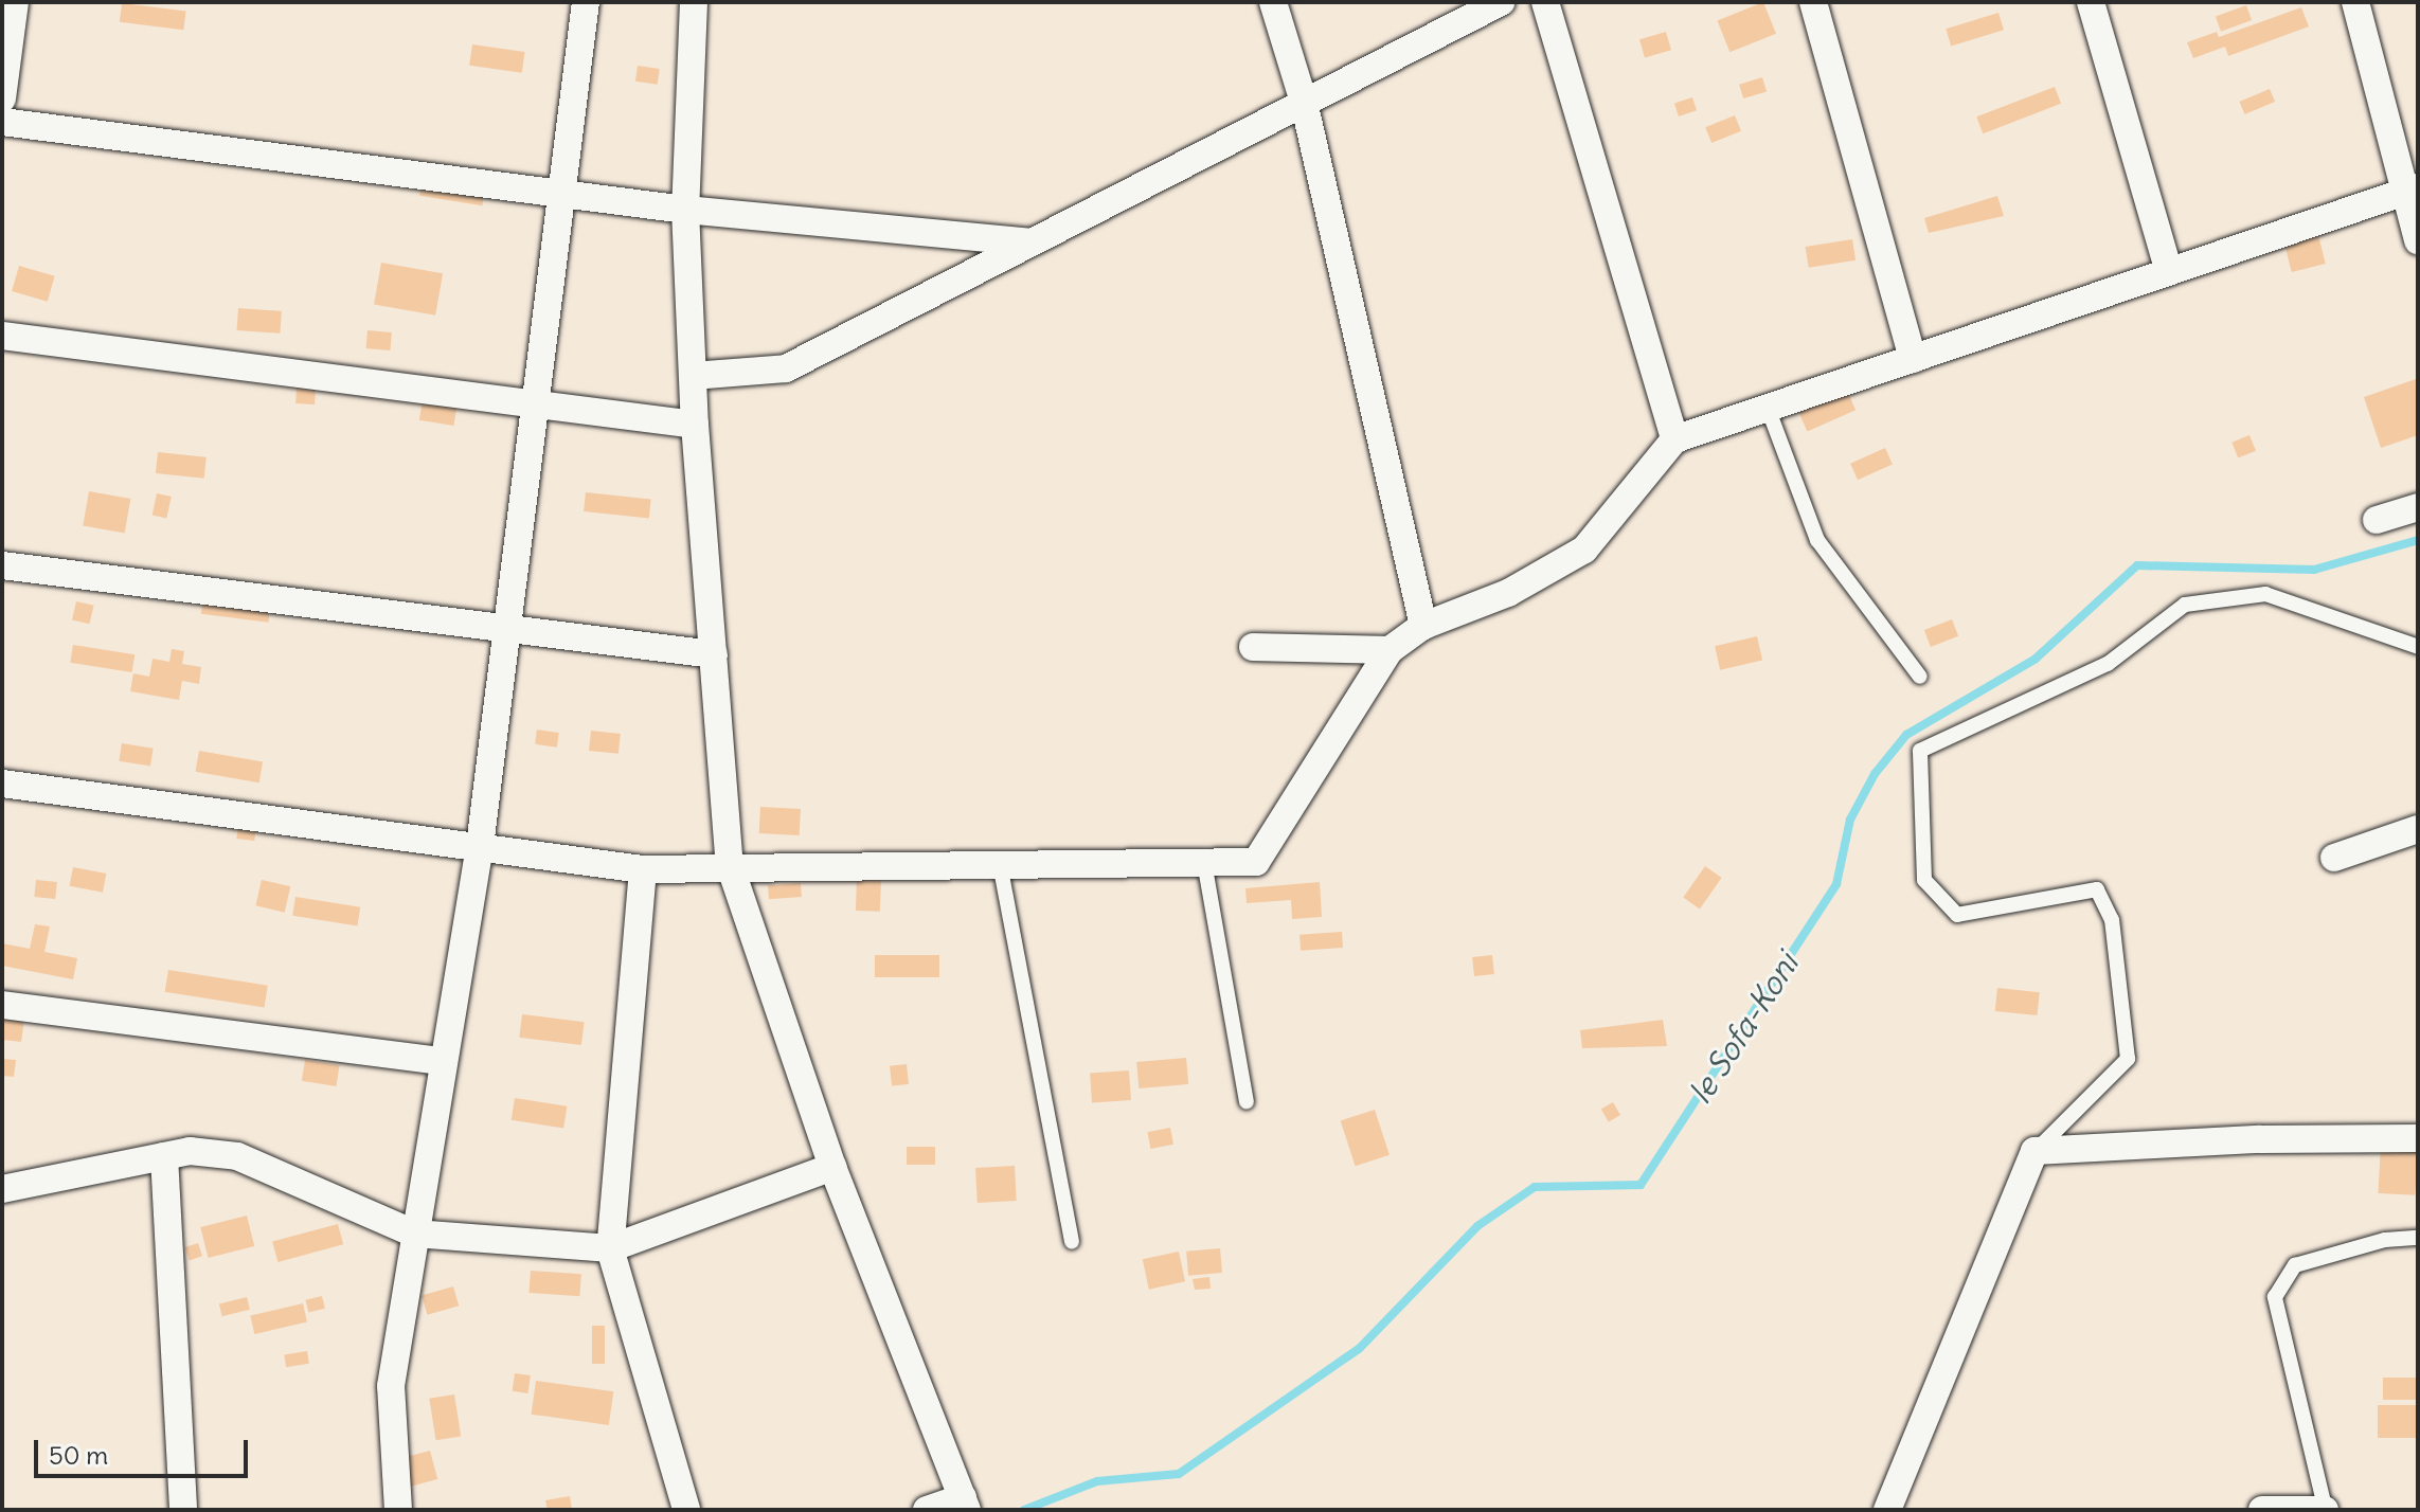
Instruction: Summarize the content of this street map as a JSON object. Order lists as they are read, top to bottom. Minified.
{"water":["le Sofa-Koni"],"scale_bar":"50 m"}
